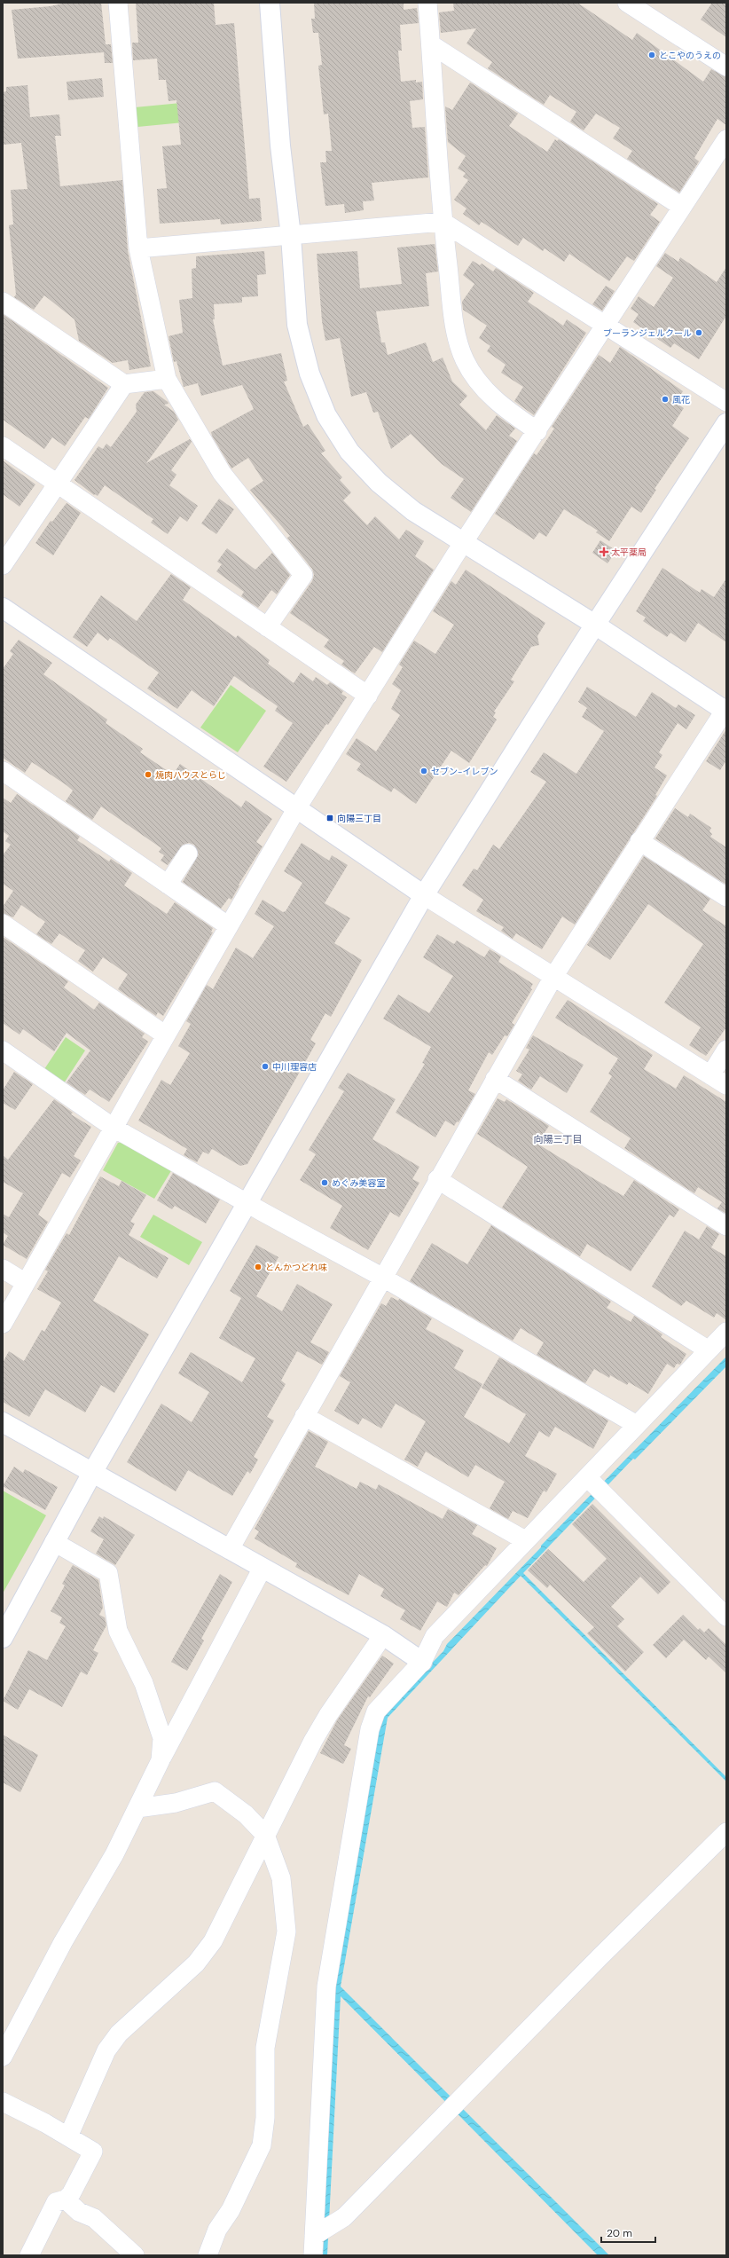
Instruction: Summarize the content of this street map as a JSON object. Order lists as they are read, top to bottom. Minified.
{"districts":["向陽三丁目"],"places":{"other":["とこやのうえの","ブーランジェルクール","風花","セブン-イレブン","焼肉ハウスとらじ","中川理容店","めぐみ美容室","とんかつどれ味"],"health":["太平薬局"],"transit":["向陽三丁目"]},"scale_bar":"20 m"}
